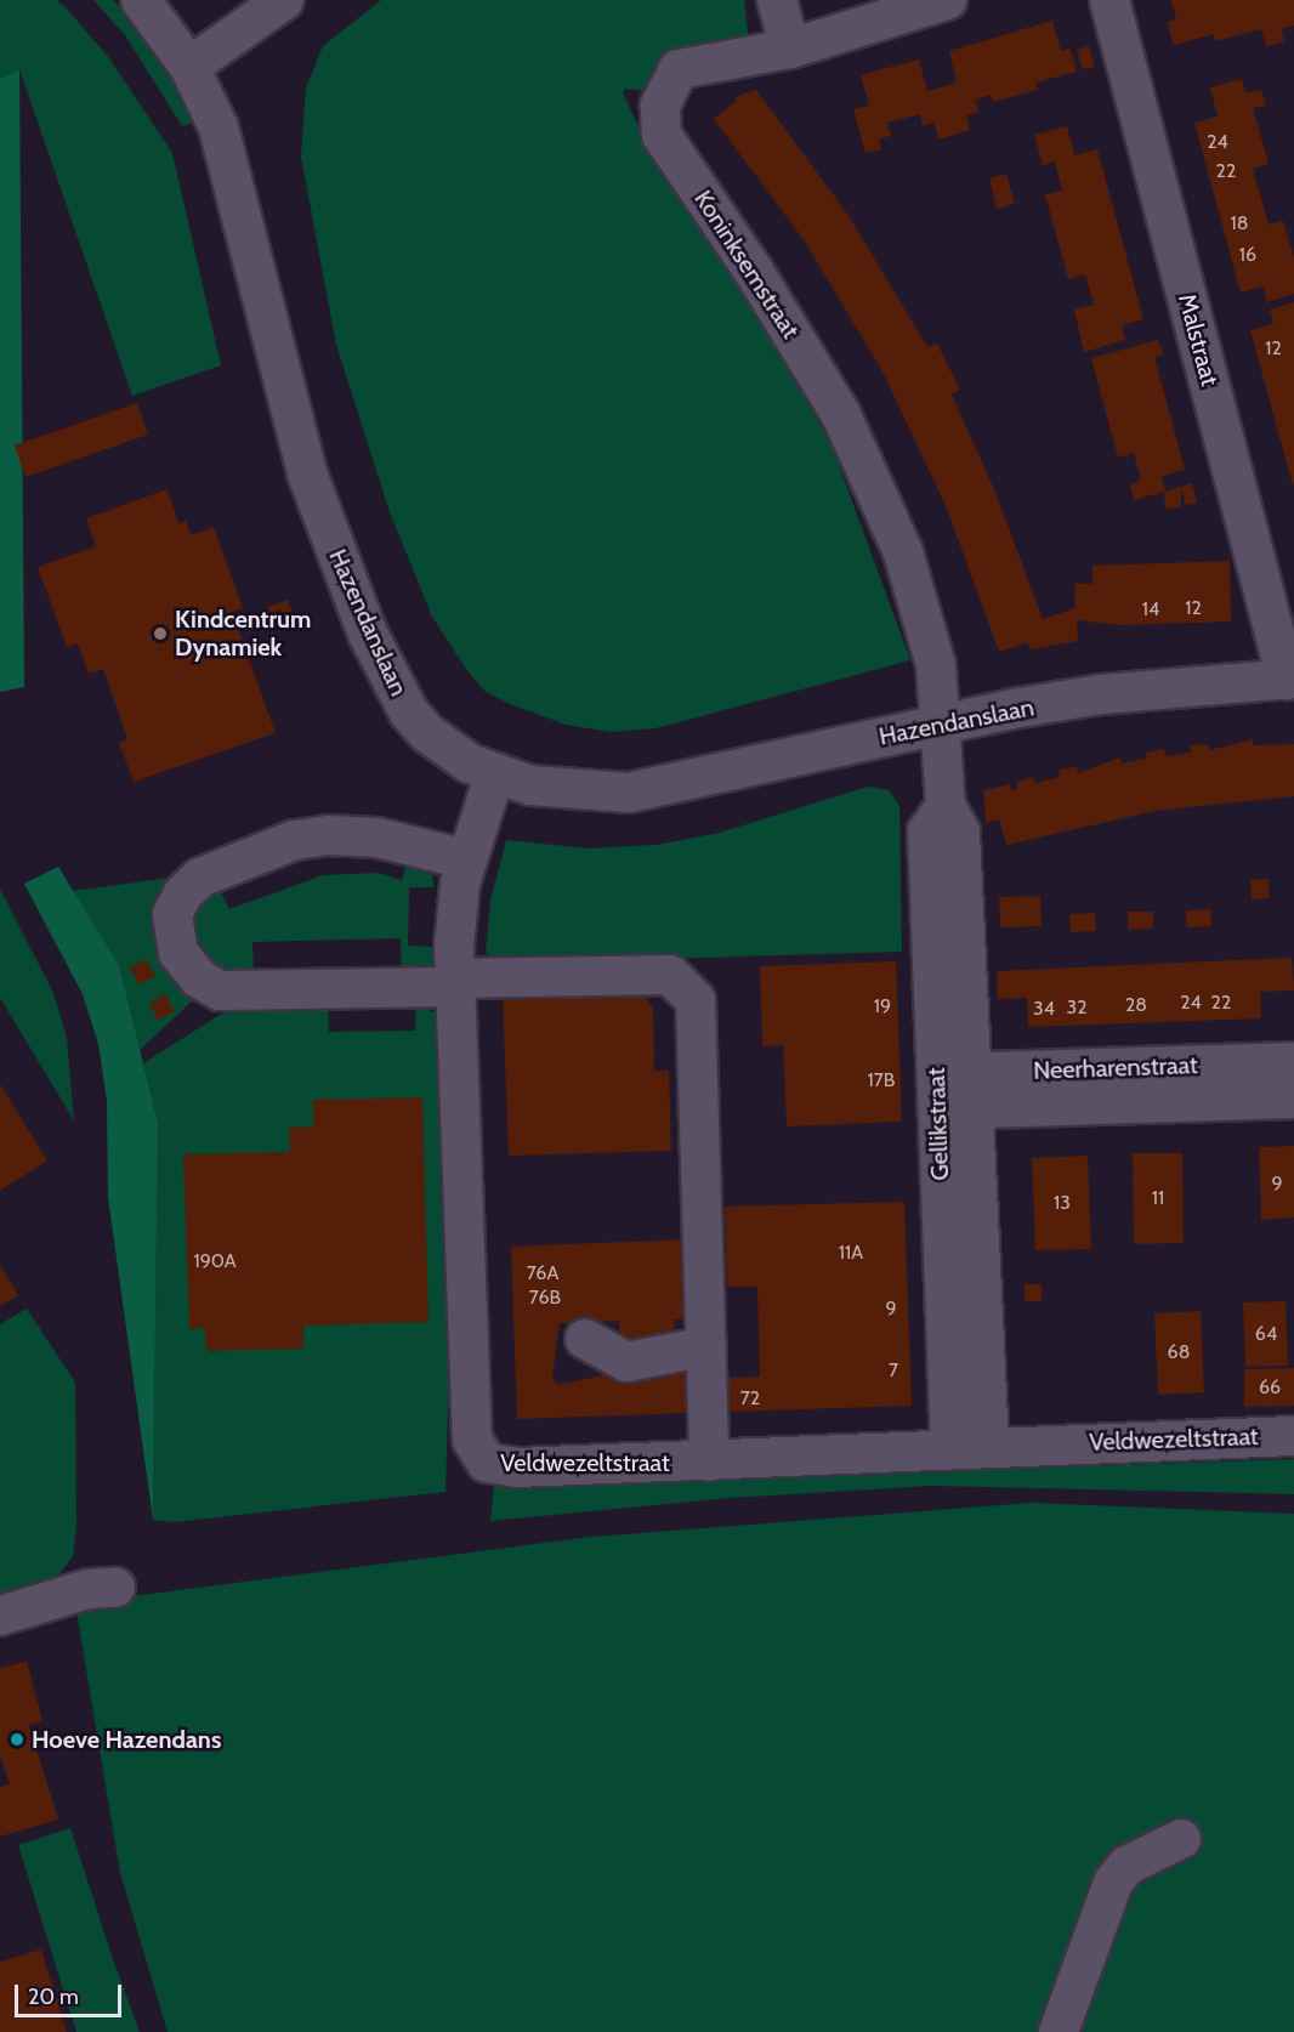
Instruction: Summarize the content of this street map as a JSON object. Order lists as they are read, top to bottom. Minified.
{"streets":{"street":["Koninksemstraat","Malstraat","Hazendanslaan","Neerharenstraat","Gellikstraat","Veldwezeltstraat"]},"crossings":[["Koninksemstraat","Hazendanslaan"],["Koninksemstraat","Gellikstraat"],["Malstraat","Hazendanslaan"],["Hazendanslaan","Gellikstraat"],["Hazendanslaan","Veldwezeltstraat"],["Neerharenstraat","Gellikstraat"],["Gellikstraat","Veldwezeltstraat"]],"places":["Kindcentrum Dynamiek","Hoeve Hazendans"],"house_numbers":["24","22","18","16","12","12","14","24","22","28","19","32","34","17B","9","11","13","11A","190A","76A","76B","9","64","68","7","66","72"],"scale_bar":"20 m"}
